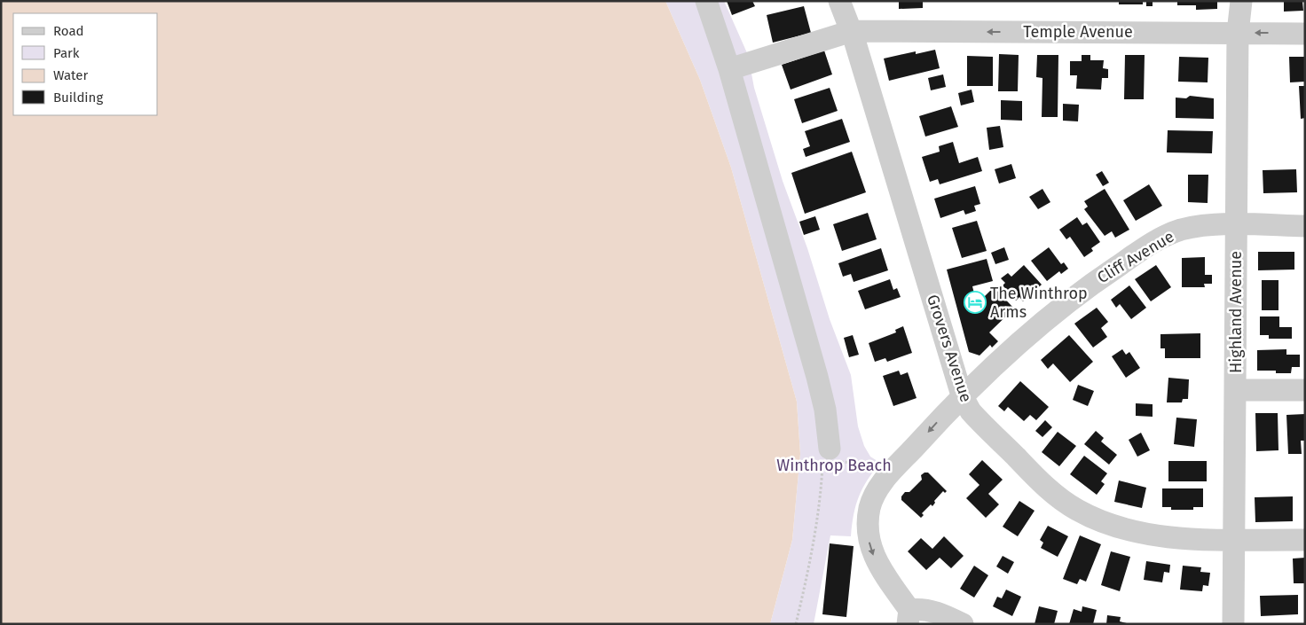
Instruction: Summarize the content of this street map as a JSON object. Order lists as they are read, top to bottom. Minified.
{"streets":{"street":["Temple Avenue","Cliff Avenue","Highland Avenue","Grovers Avenue"]},"crossings":[["Temple Avenue","Highland Avenue"],["Temple Avenue","Grovers Avenue"],["Cliff Avenue","Highland Avenue"],["Cliff Avenue","Grovers Avenue"],["Highland Avenue","Grovers Avenue"]],"one_way":["Temple Avenue"],"parks":["Winthrop Beach"],"places":{"hotel":["The Winthrop Arms"]},"legend":["Road","Park","Water","Building"]}
